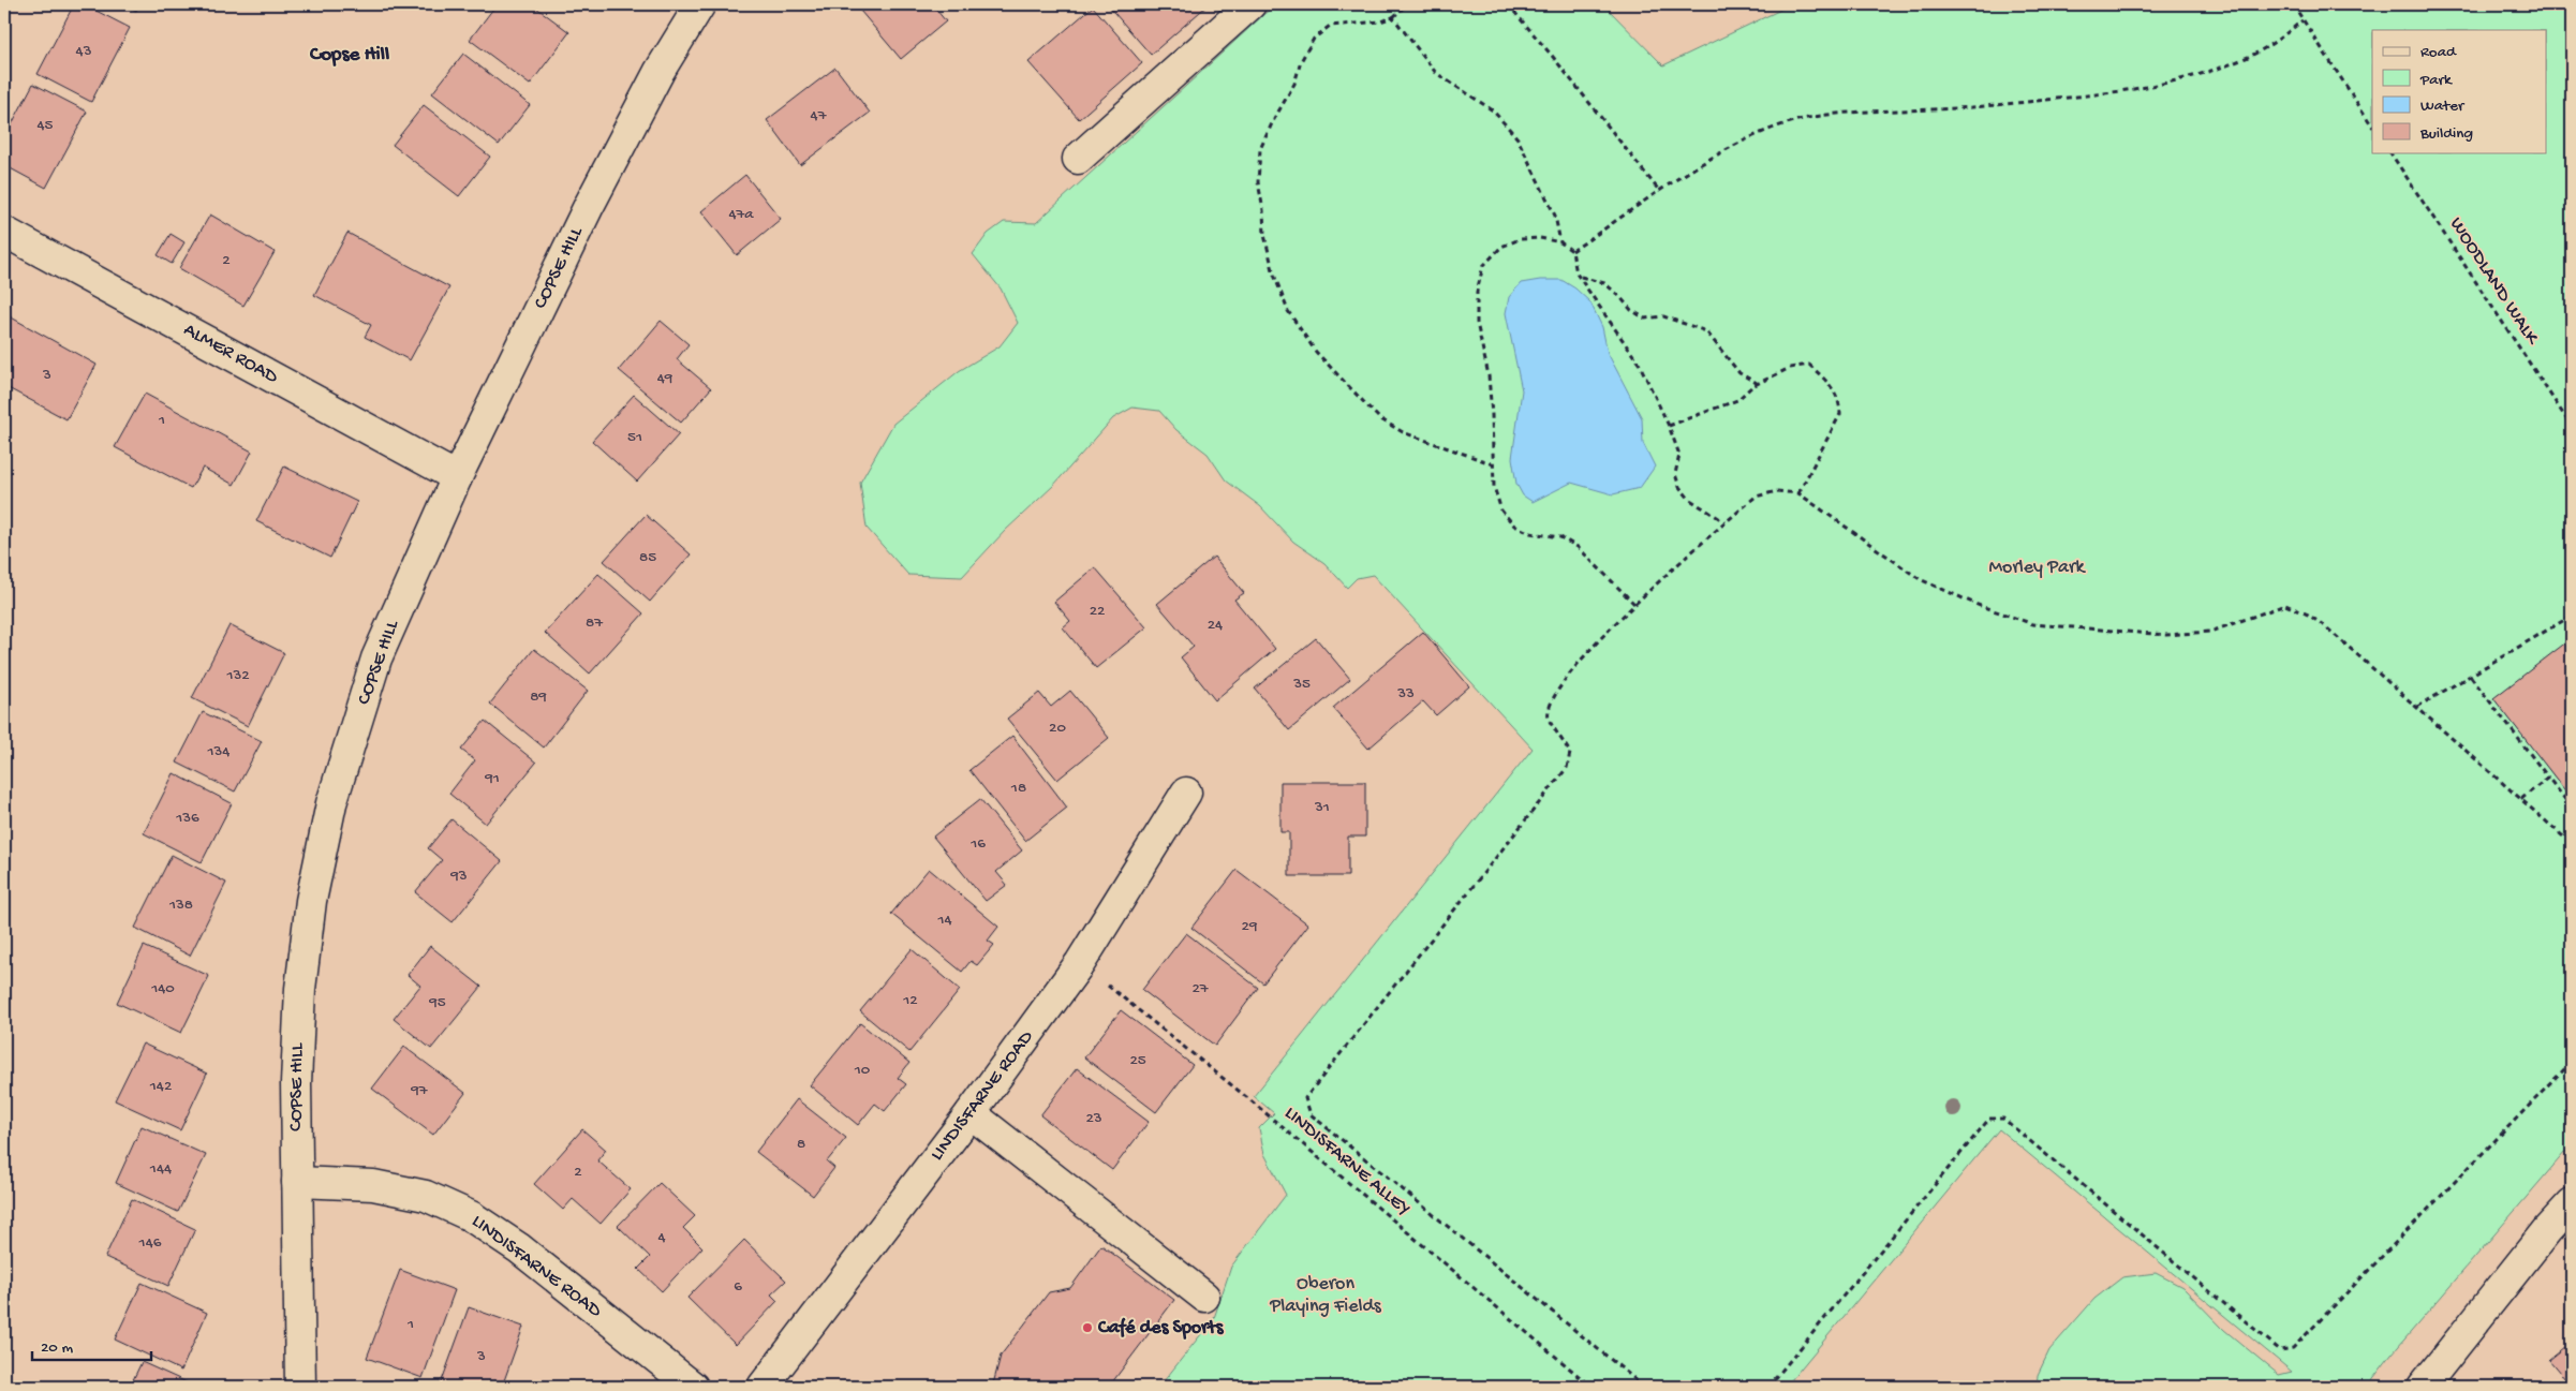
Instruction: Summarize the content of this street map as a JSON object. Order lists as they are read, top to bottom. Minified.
{"streets":{"street":["COPSE HILL","ALMER ROAD","LINDISFARNE ROAD"],"path":["WOODLAND WALK","LINDISFARNE ALLEY"]},"crossings":[["COPSE HILL","ALMER ROAD"],["COPSE HILL","LINDISFARNE ROAD"],["LINDISFARNE ROAD","LINDISFARNE ALLEY"]],"districts":["Copse Hill"],"parks":["Morley Park","Oberon Playing Fields"],"places":["Café des Sports"],"house_numbers":["43","47","45","47a","2","3","49","1","51","85","22","87","24","132","35","33","89","20","134","91","18","31","136","16","93","138","14","29","140","27","12","95","25","10","142","97","23","8","144","2","4","146","6","1","3"],"legend":["Road","Park","Water","Building"],"scale_bar":"20 m"}
